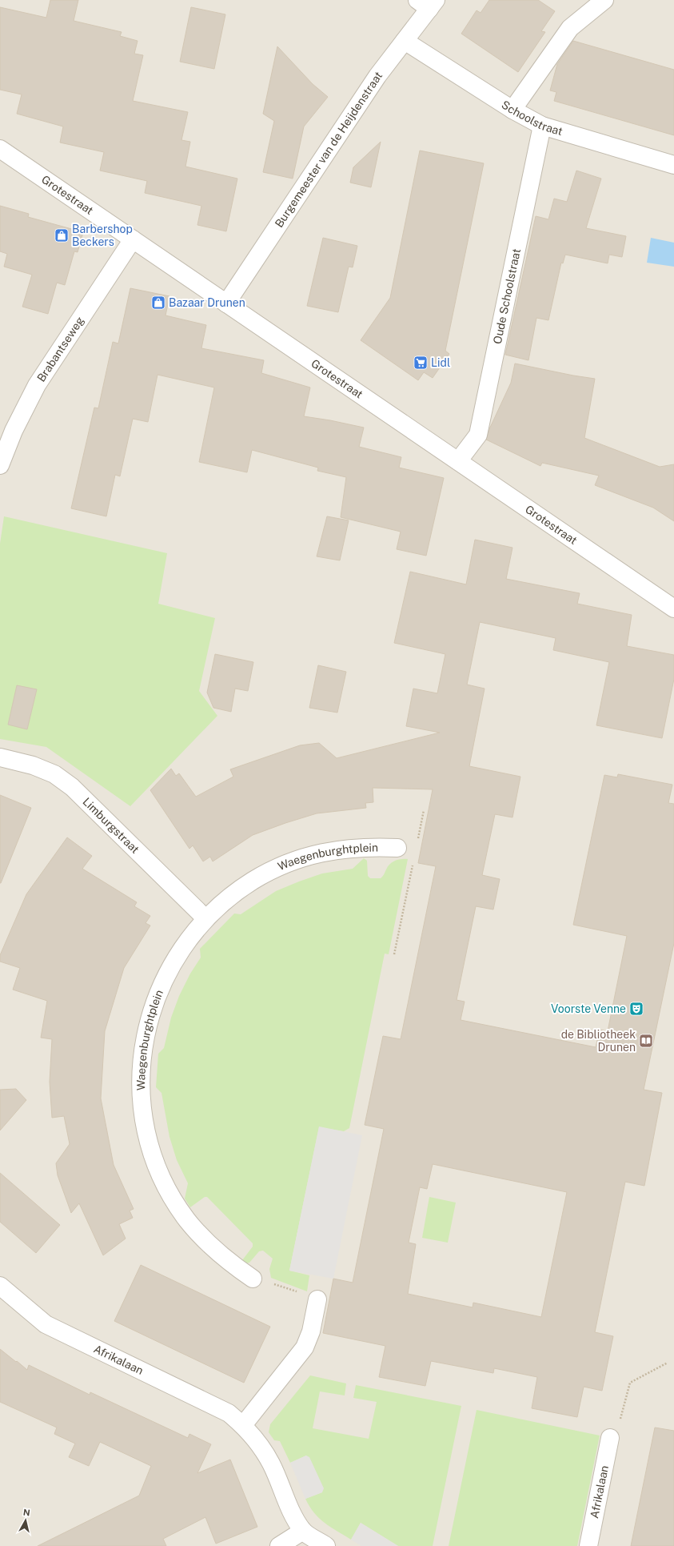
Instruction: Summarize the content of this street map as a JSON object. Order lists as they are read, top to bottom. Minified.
{"streets":{"street":["Schoolstraat","Burgemeester van de Heijdenstraat","Grotestraat","Oude Schoolstraat","Brabantseweg","Limburgstraat","Waegenburghtplein","Afrikalaan"]},"crossings":[["Schoolstraat","Burgemeester van de Heijdenstraat"],["Schoolstraat","Oude Schoolstraat"],["Burgemeester van de Heijdenstraat","Grotestraat"],["Grotestraat","Oude Schoolstraat"],["Grotestraat","Brabantseweg"],["Limburgstraat","Waegenburghtplein"]],"places":{"shop":["Barbershop Beckers","Bazaar Drunen"],"supermarket":["Lidl"],"theatre":["Voorste Venne"],"library":["de Bibliotheek Drunen"]},"north":"top"}
